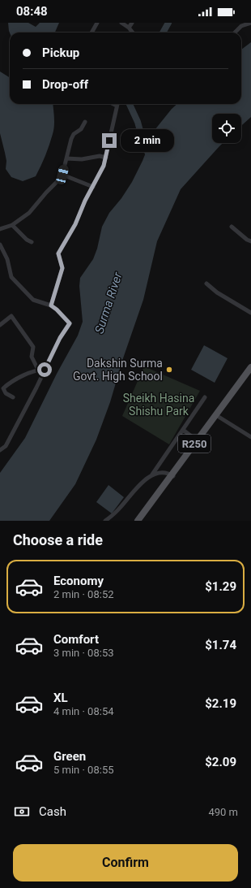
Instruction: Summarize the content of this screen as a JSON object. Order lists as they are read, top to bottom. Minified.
{"streets":{"main road":["R250"]},"water":["Surma River"],"parks":["Sheikh Hasina Shishu Park"],"places":["Dakshin Surma Govt. High School"],"page":{"status":"08:48","banner":["Pickup","Drop-off"],"bubble":"2 min","heading":"Choose a ride","list":[{"name":"Economy","note":"2 min · 08:52","value":"$1.29"},{"name":"Comfort","note":"3 min · 08:53","value":"$1.74"},{"name":"XL","note":"4 min · 08:54","value":"$2.19"},{"name":"Green","note":"5 min · 08:55","value":"$2.09"}],"pay":["Cash","490 m"],"buttons":"Confirm"}}
